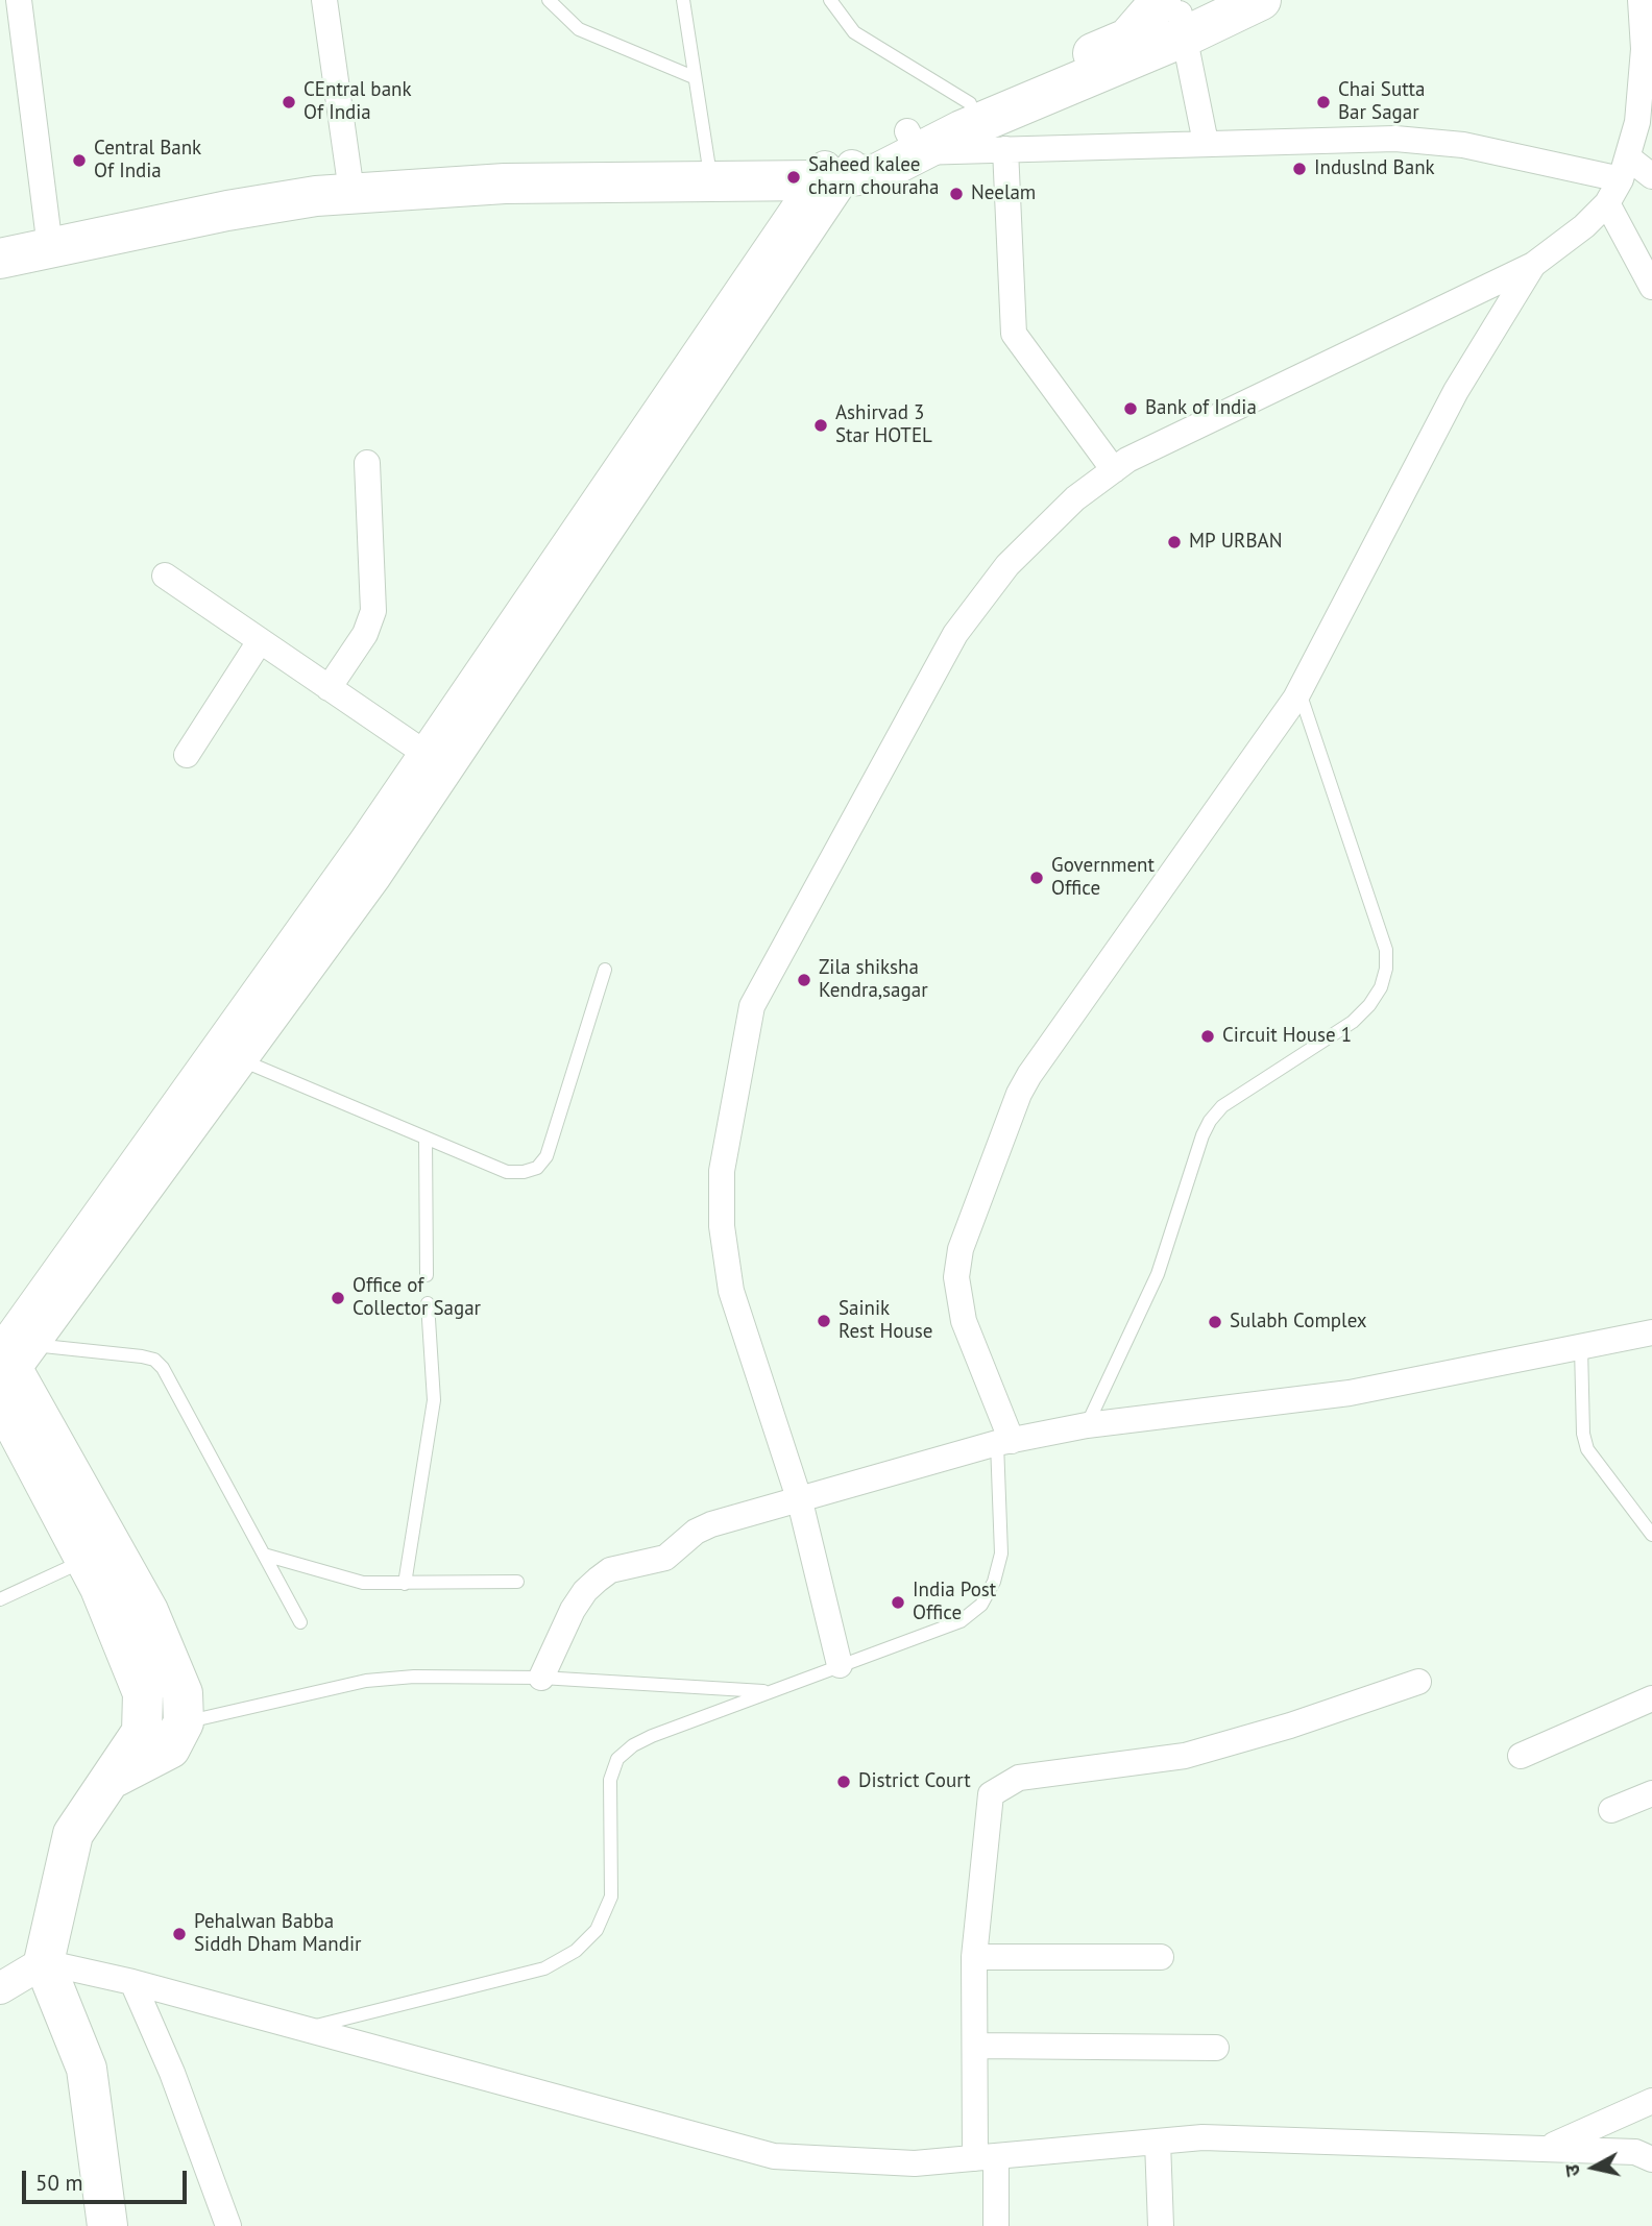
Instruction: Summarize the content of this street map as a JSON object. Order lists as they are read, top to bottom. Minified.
{"places":["CEntral bank Of India","Chai Sutta Bar Sagar","Central Bank Of India","Induslnd Bank","Saheed kalee charn chouraha","Neelam","Bank of India","Ashirvad 3 Star HOTEL","MP URBAN","Government Office","Zila shiksha Kendra,sagar","Circuit House 1","Office of Collector Sagar","Sainik Rest House","Sulabh Complex","India Post Office","District Court","Pehalwan Babba Siddh Dham Mandir"],"scale_bar":"50 m","north":"left"}
